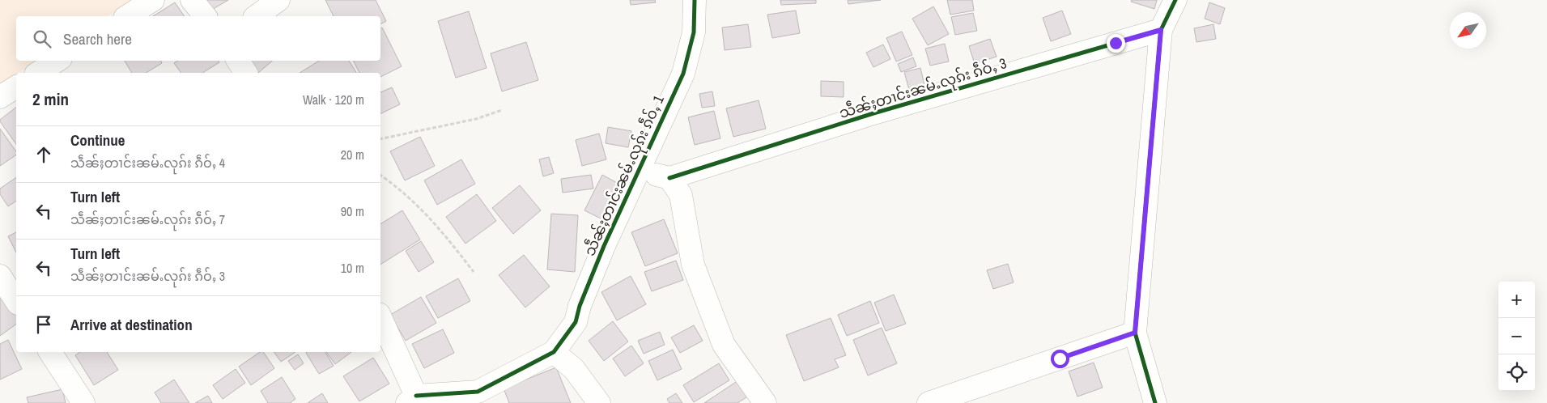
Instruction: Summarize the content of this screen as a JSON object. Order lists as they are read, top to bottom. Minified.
{"streets":{"street":["သဵၼ်ႈတၢင်းၼမ်ႉလုၵ်း ၵဵဝ်ႇ 3","သဵၼ်ႈတၢင်းၼမ်ႉလုၵ်း ၵဵဝ်ႇ 1"]},"north":"bottom left","page":{"search":"Search here","heading":["2 min","Walk · 120 m"],"list":[["Continue","သဵၼ်ႈတၢင်းၼမ်ႉလုၵ်း ၵဵဝ်ႇ 4","20 m"],["Turn left","သဵၼ်ႈတၢင်းၼမ်ႉလုၵ်း ၵဵဝ်ႇ 7","90 m"],["Turn left","သဵၼ်ႈတၢင်းၼမ်ႉလုၵ်း ၵဵဝ်ႇ 3","10 m"],"Arrive at destination"],"map_buttons":["+","−"]}}
